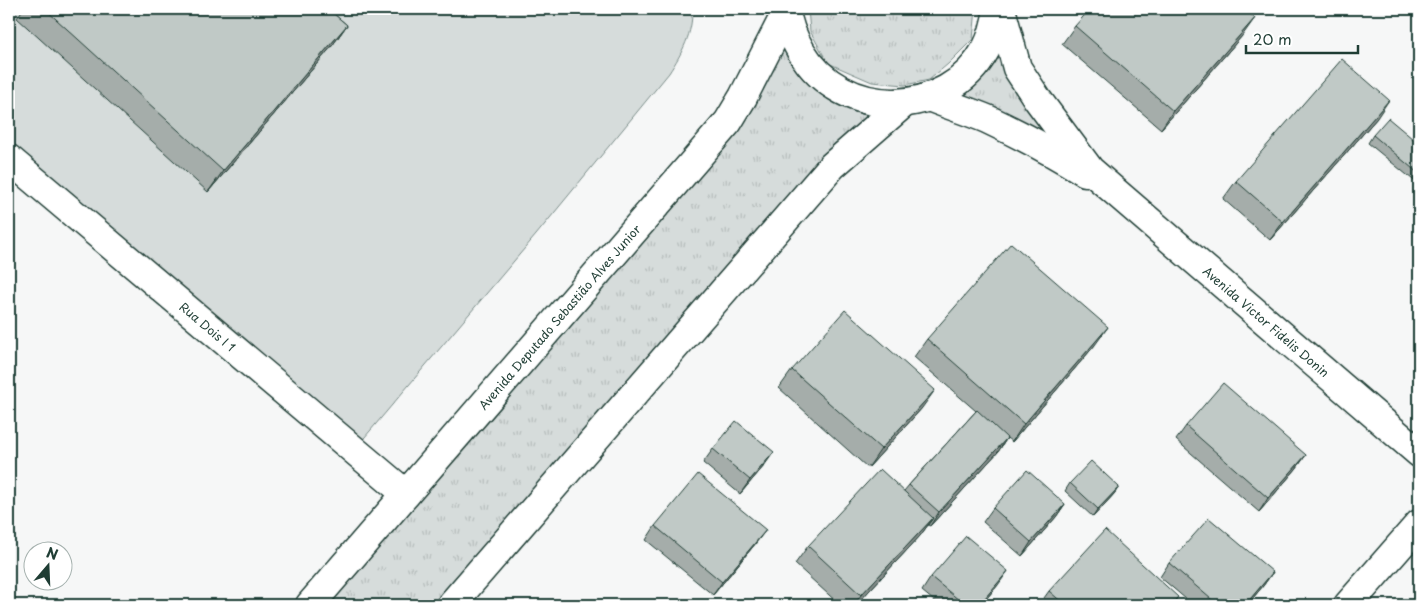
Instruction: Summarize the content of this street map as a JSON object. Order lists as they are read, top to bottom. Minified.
{"streets":{"street":["Avenida Deputado Sebastião Alves Junior","Avenida Victor Fidelis Donin","Rua Dois I 1"]},"crossings":[["Avenida Deputado Sebastião Alves Junior","Rua Dois I 1"]],"scale_bar":"20 m","north":"top"}
